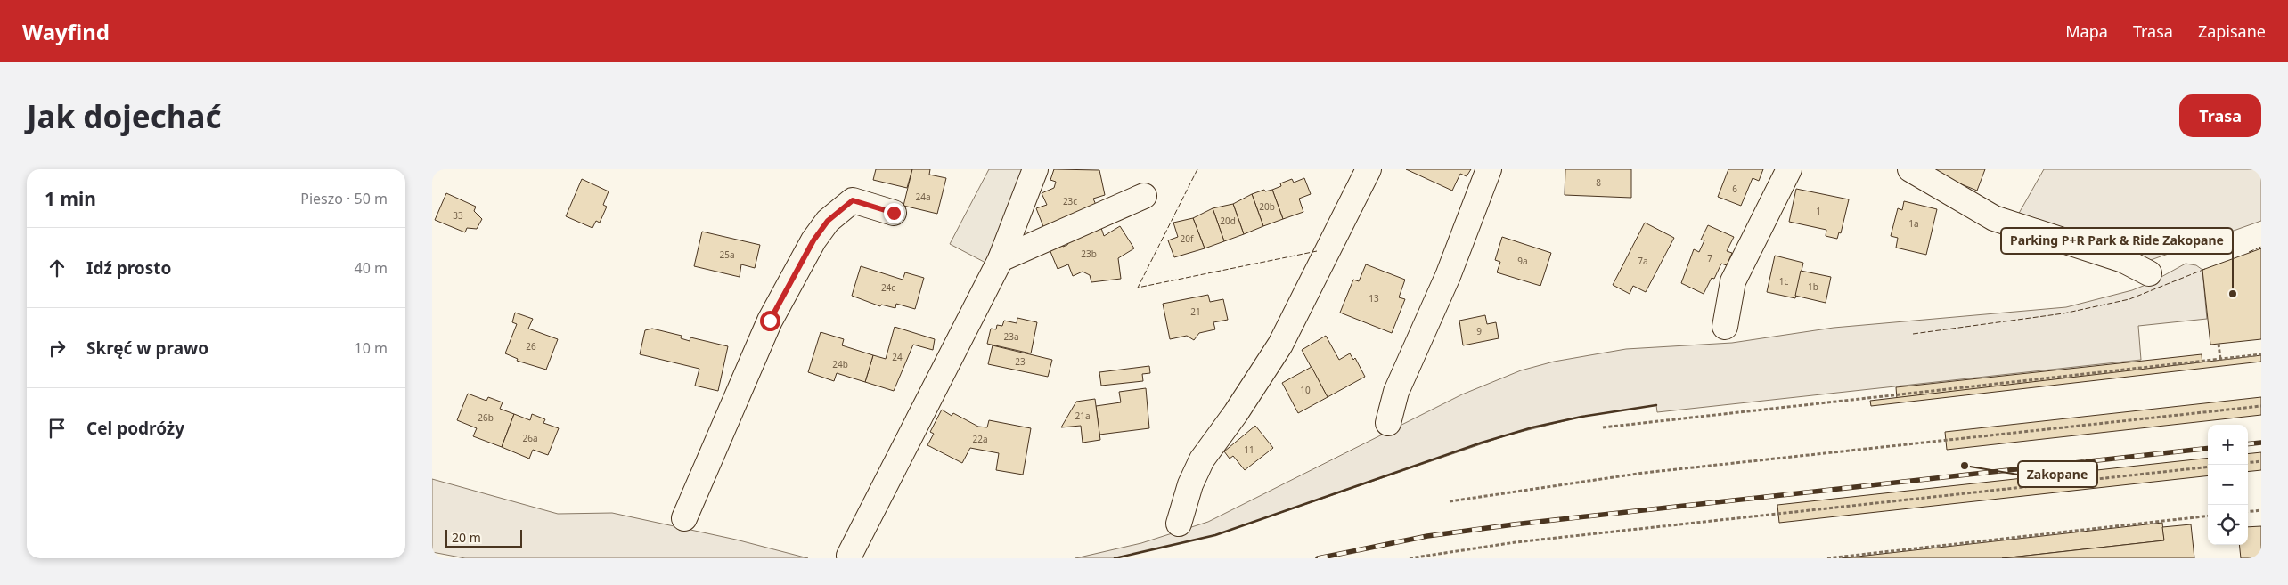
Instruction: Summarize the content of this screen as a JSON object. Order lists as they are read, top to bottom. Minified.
{"places":["Parking P+R Park & Ride Zakopane","Zakopane"],"house_numbers":["8","6","24a","23c","20b","1","33","20d","1a","20f","23b","25a","7","9a","7a","1c","1b","24c","13","21","9","23a","26","24","23","24b","10","21a","26b","26a","22a","11"],"scale_bar":"20 m","page":{"header":"Wayfind","nav":["Mapa","Trasa","Zapisane"],"buttons":"Trasa","title":"Jak dojechać","heading":["1 min","Pieszo · 50 m"],"list":[["Idź prosto","40 m"],["Skręć w prawo","10 m"],"Cel podróży"],"map_buttons":["+","−"],"scale":"20 m"}}
